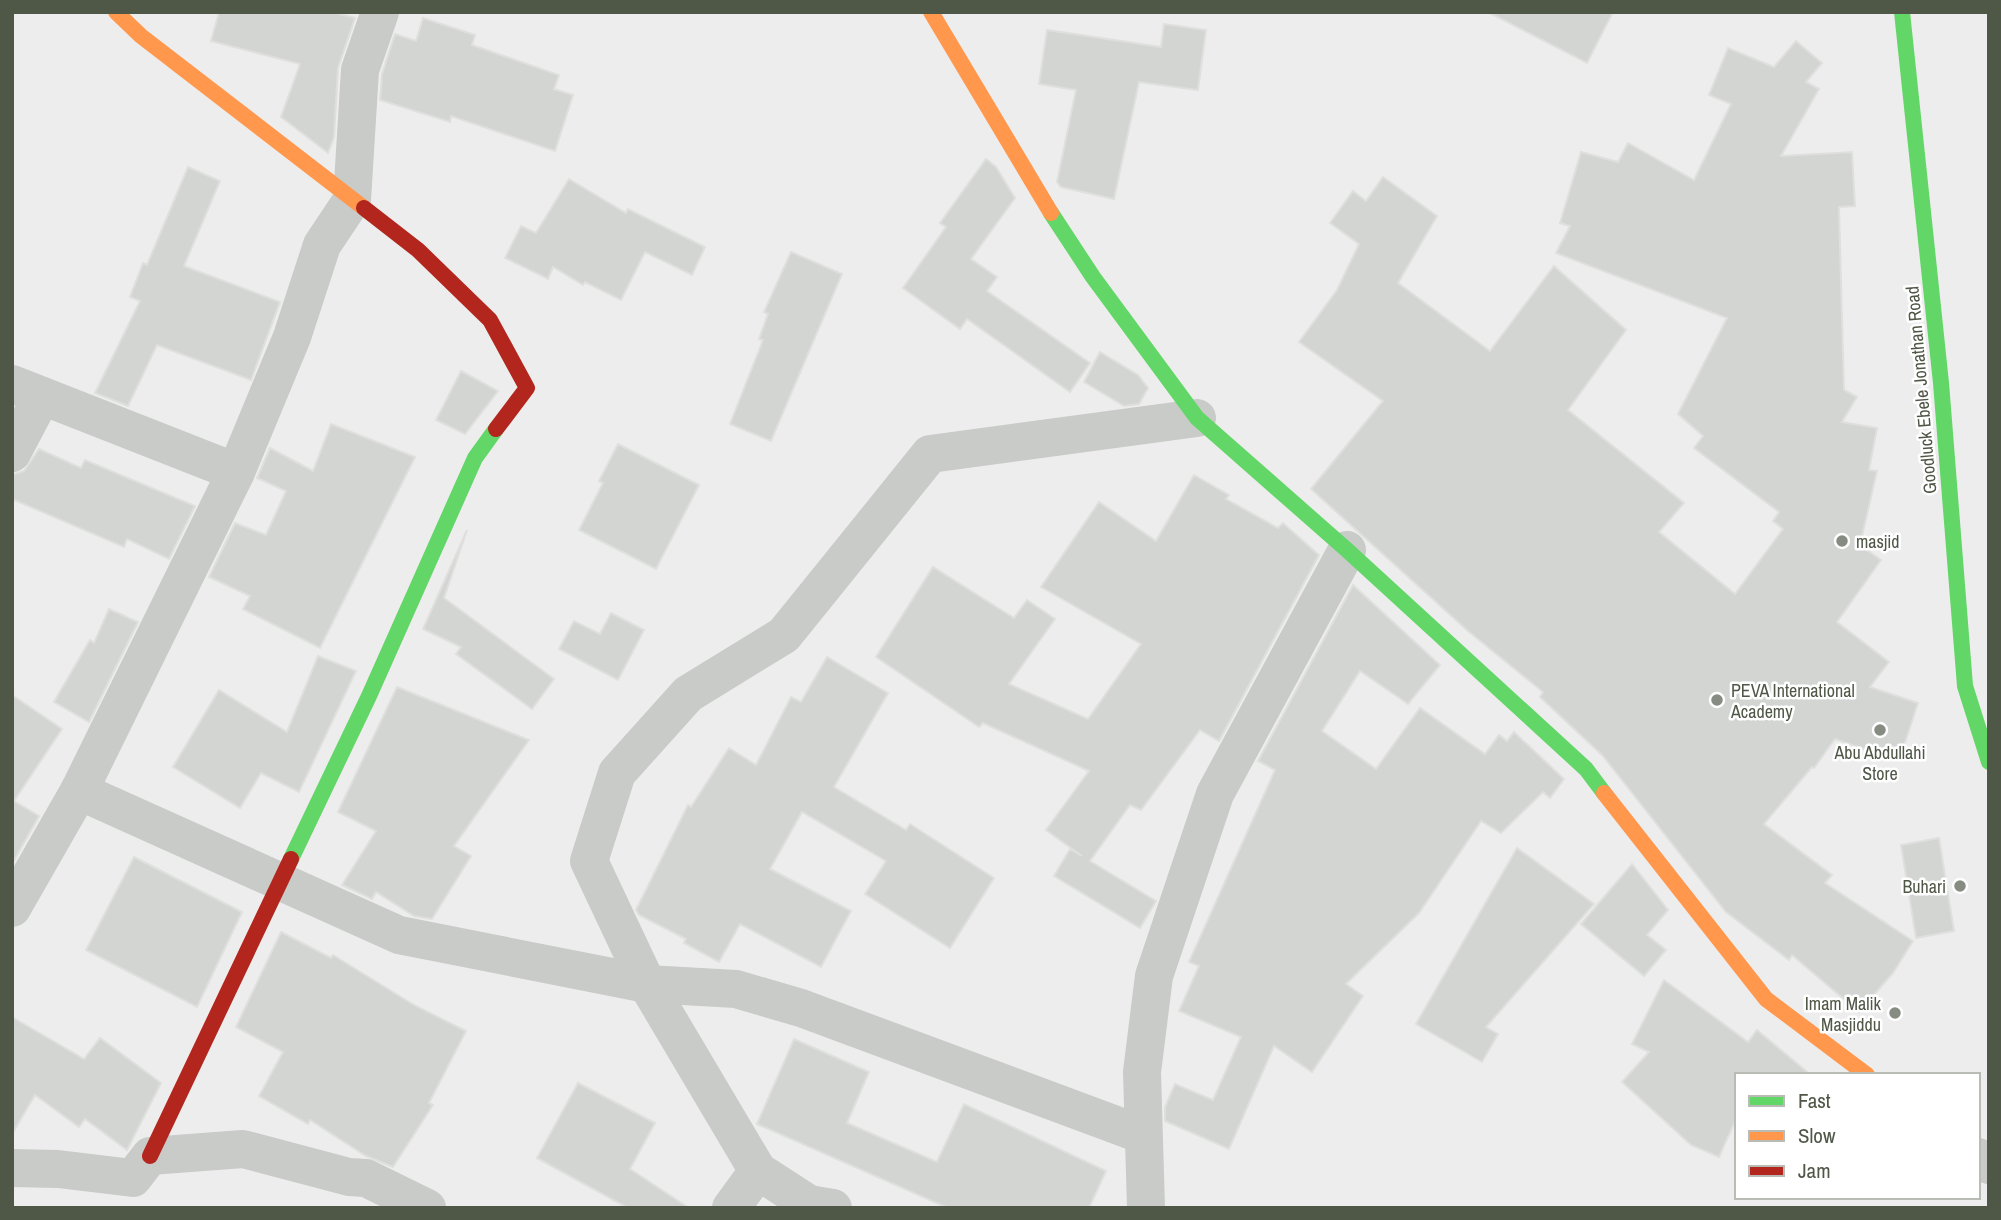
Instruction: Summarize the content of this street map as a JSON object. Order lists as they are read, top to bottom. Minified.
{"streets":{"street":["Goodluck Ebele Jonathan Road"]},"places":["masjid","PEVA International Academy","Abu Abdullahi Store","Buhari","Imam Malik Masjiddu"],"legend":["Fast","Slow","Jam"]}
